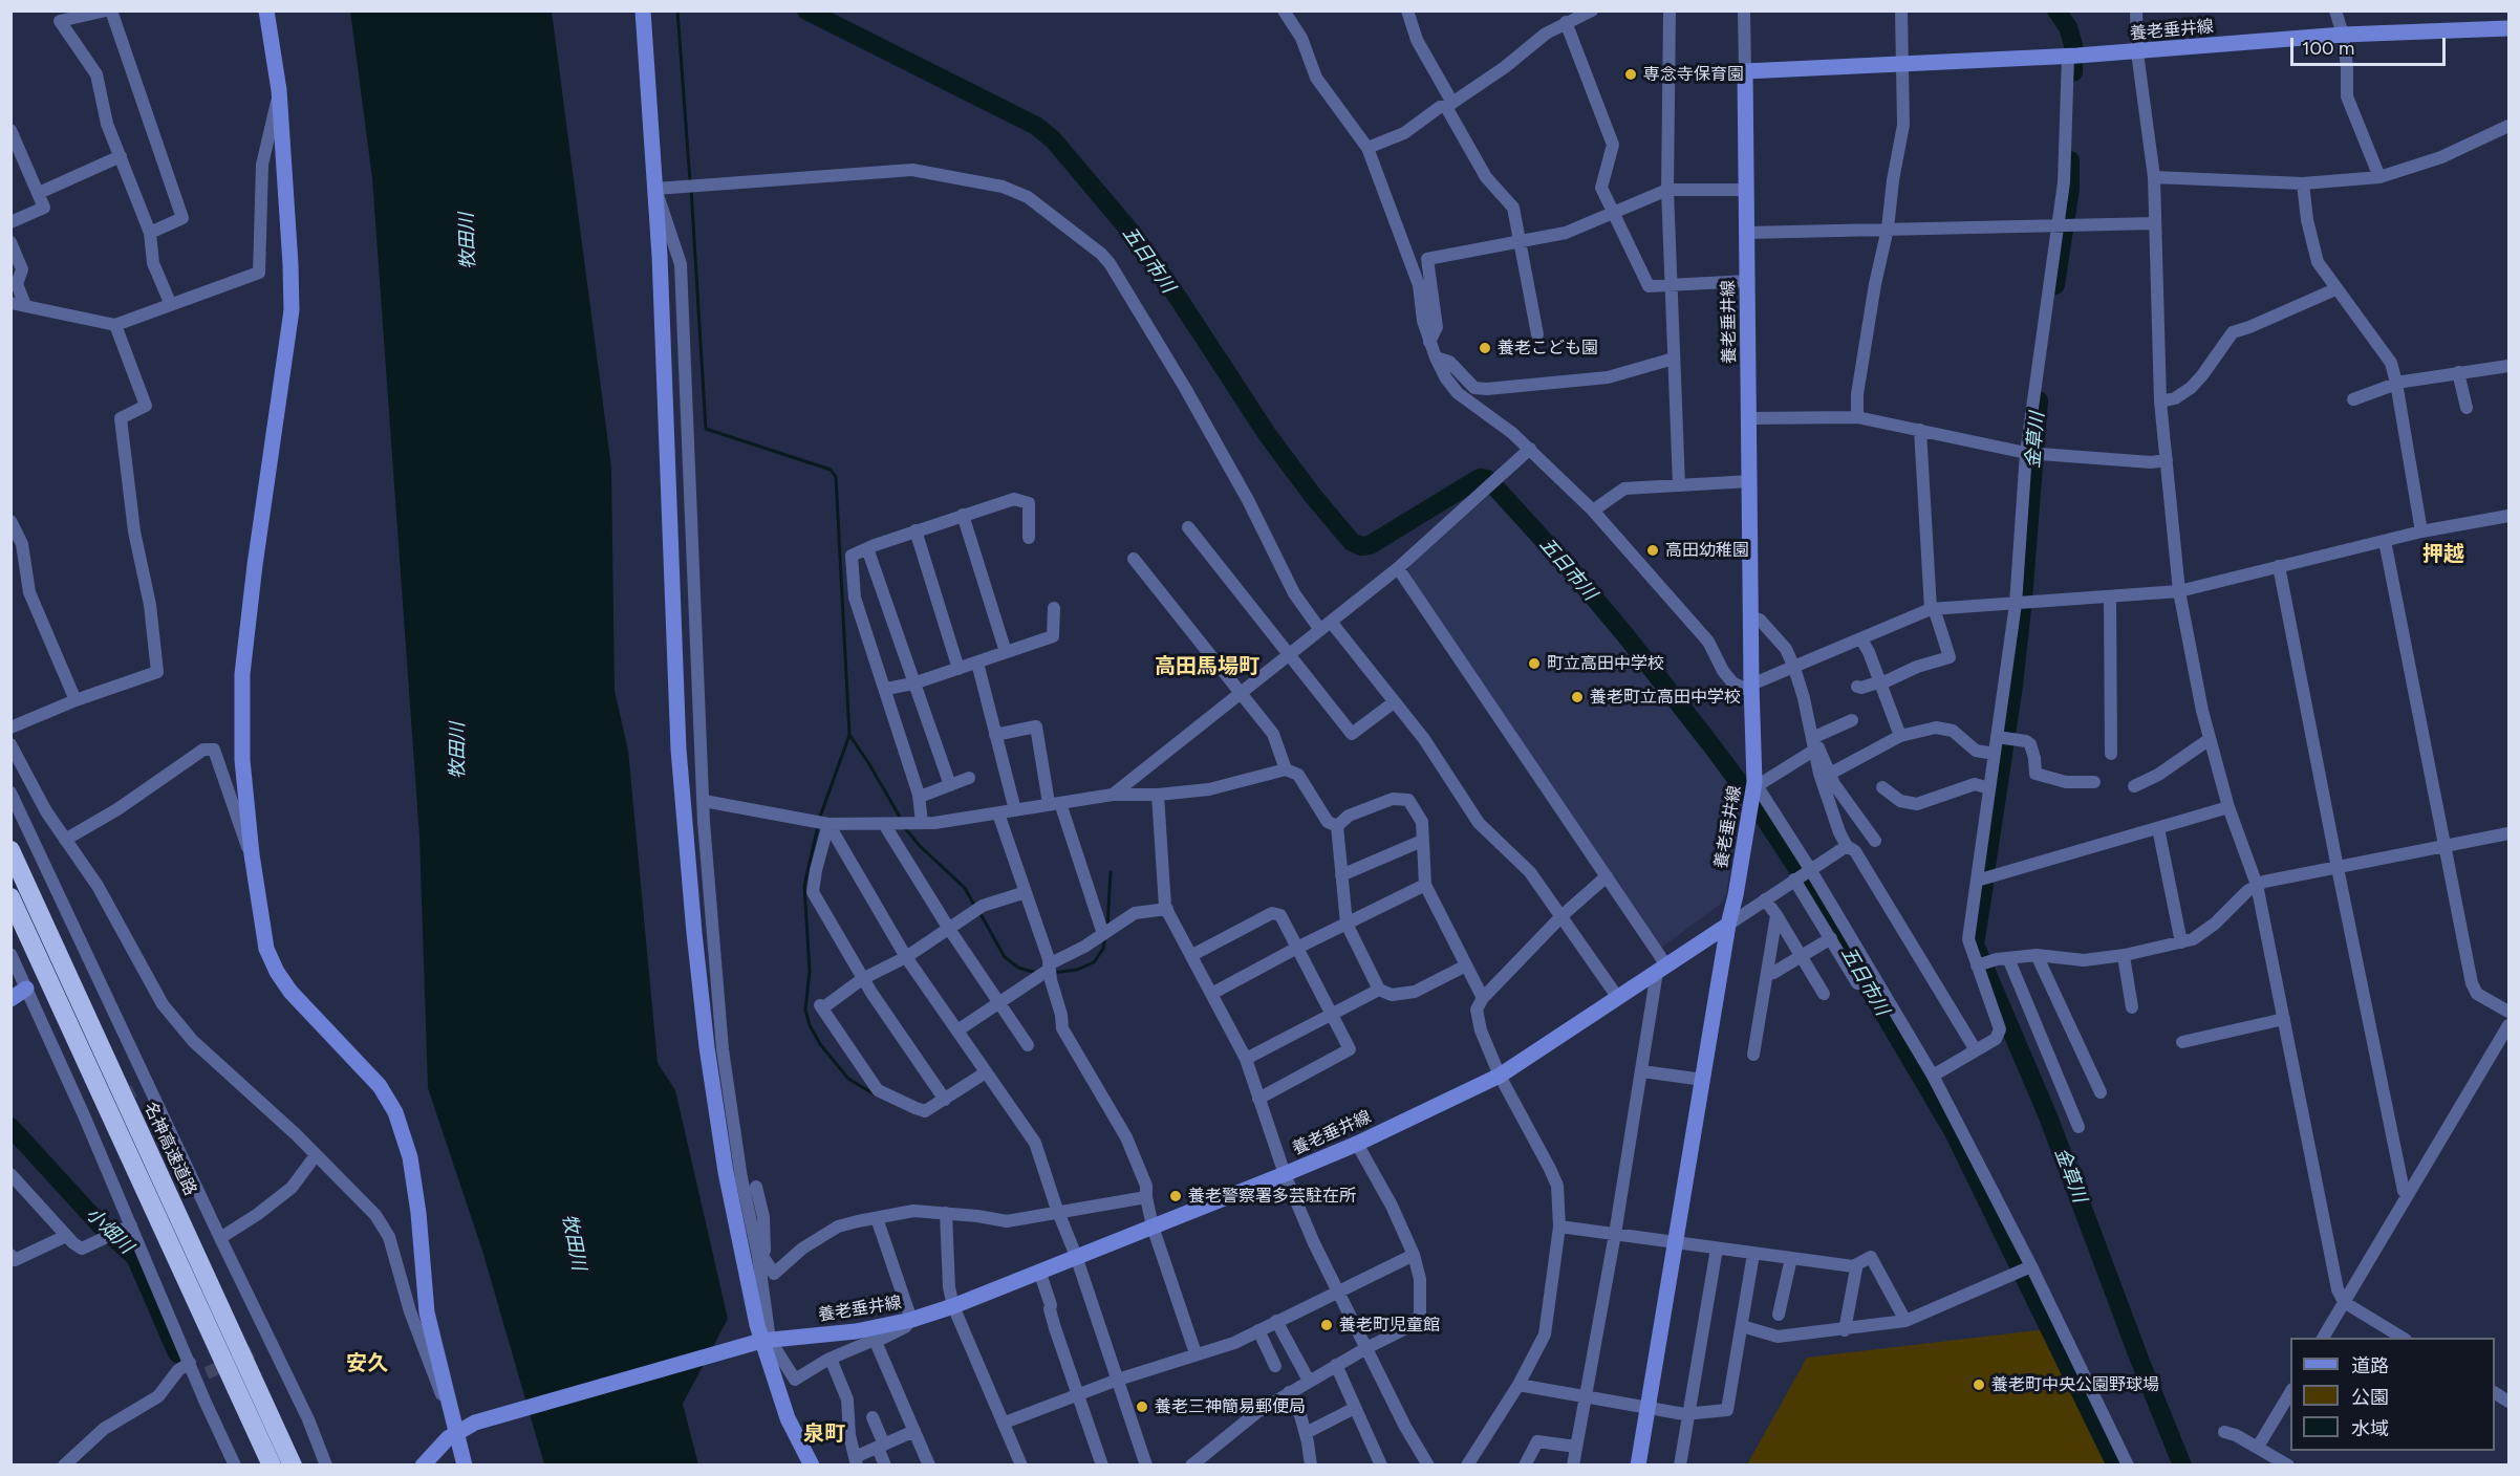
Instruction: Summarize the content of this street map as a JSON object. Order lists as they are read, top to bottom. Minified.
{"streets":{"highway":["名神高速道路"],"street":["養老垂井線"]},"districts":["押越","高田馬場町","安久","泉町"],"water":["牧田川","五日市川","金草川","小畑川"],"places":["専念寺保育園","養老こども園","高田幼稚園","町立高田中学校","養老町立高田中学校","養老警察署多芸駐在所","養老町児童館","養老町中央公園野球場","養老三神簡易郵便局"],"legend":["道路","公園","水域"],"scale_bar":"100 m"}
